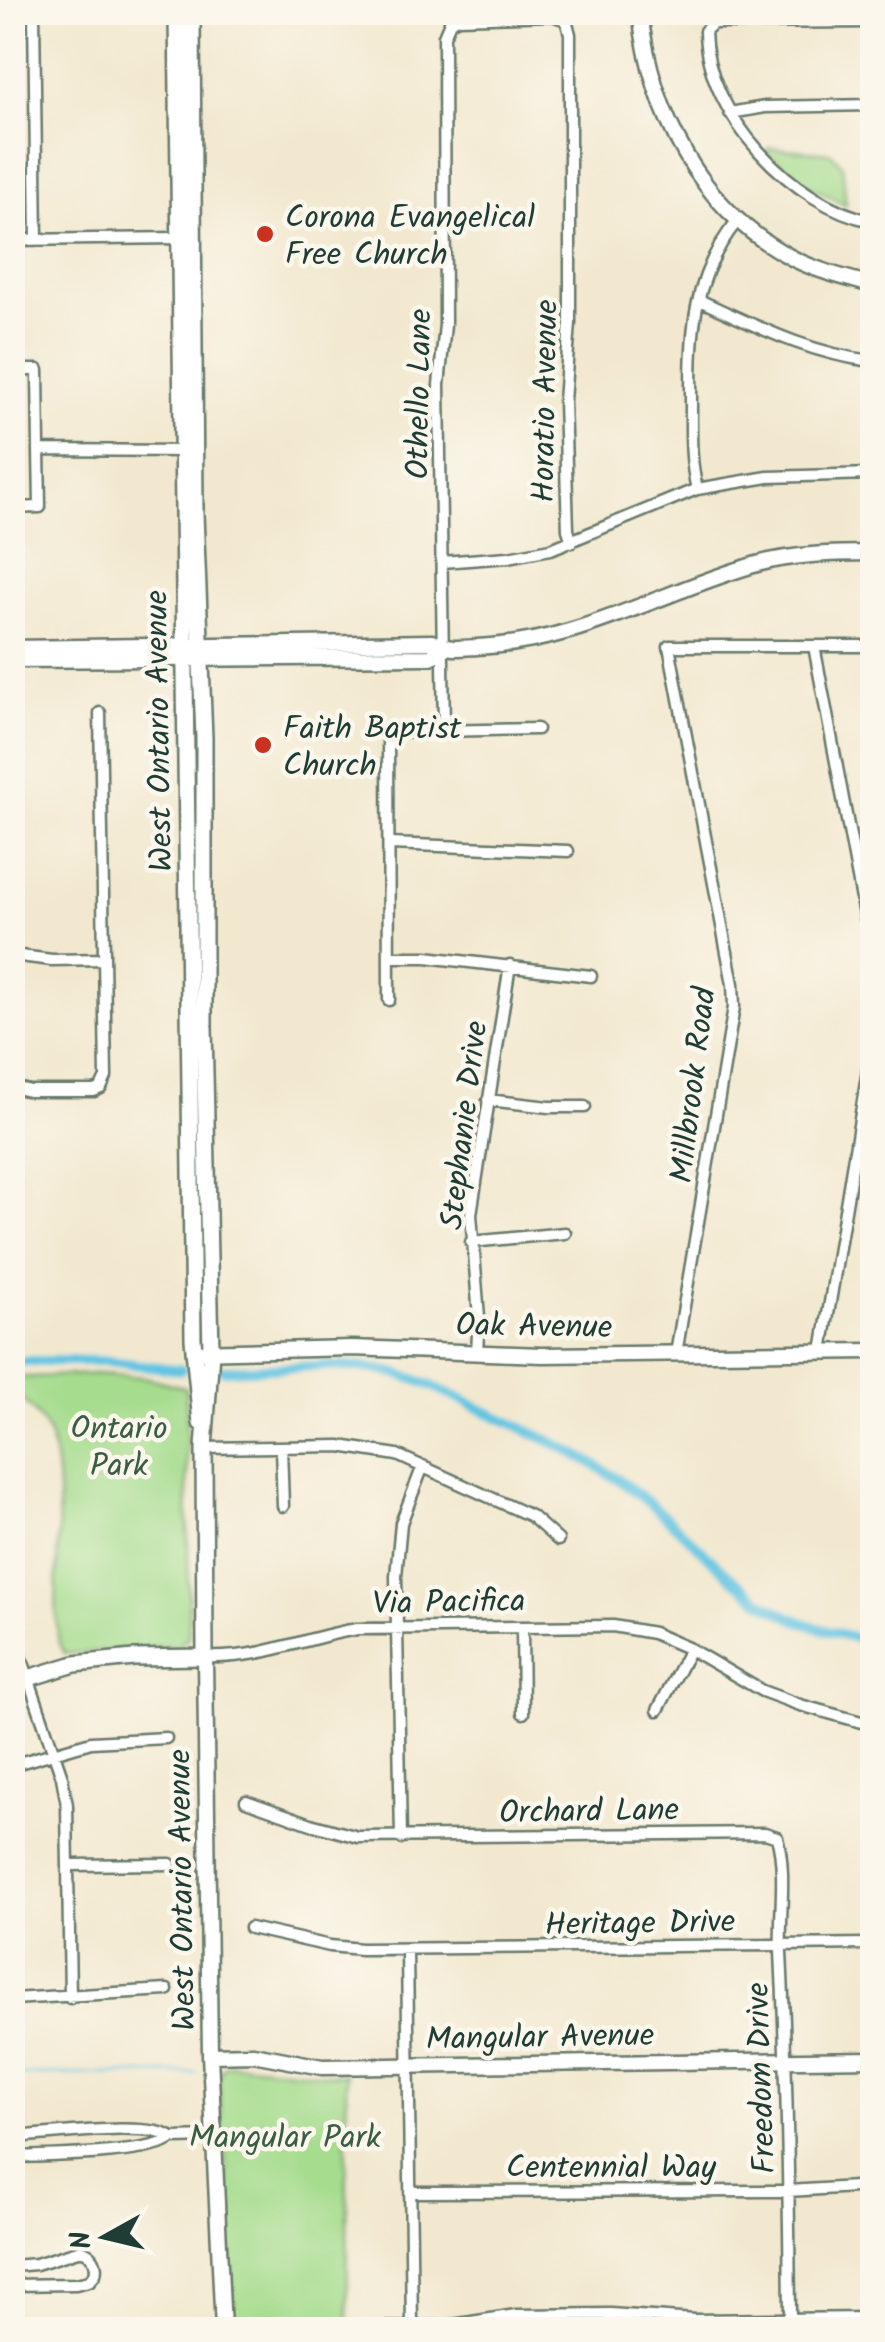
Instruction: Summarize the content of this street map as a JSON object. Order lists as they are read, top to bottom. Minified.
{"streets":{"main road":["West Ontario Avenue","Via Pacifica"],"street":["Othello Lane","Horatio Avenue","Millbrook Road","Stephanie Drive","Oak Avenue","Orchard Lane","Heritage Drive","Mangular Avenue","Freedom Drive","Centennial Way"]},"crossings":[["Othello Lane","Horatio Avenue"],["West Ontario Avenue","Oak Avenue"],["West Ontario Avenue","Via Pacifica"],["West Ontario Avenue","Mangular Avenue"],["Millbrook Road","Oak Avenue"],["Stephanie Drive","Oak Avenue"],["Orchard Lane","Freedom Drive"],["Heritage Drive","Freedom Drive"],["Mangular Avenue","Freedom Drive"],["Freedom Drive","Centennial Way"]],"parks":["Ontario Park","Mangular Park"],"places":["Corona Evangelical Free Church","Faith Baptist Church"],"north":"left"}
